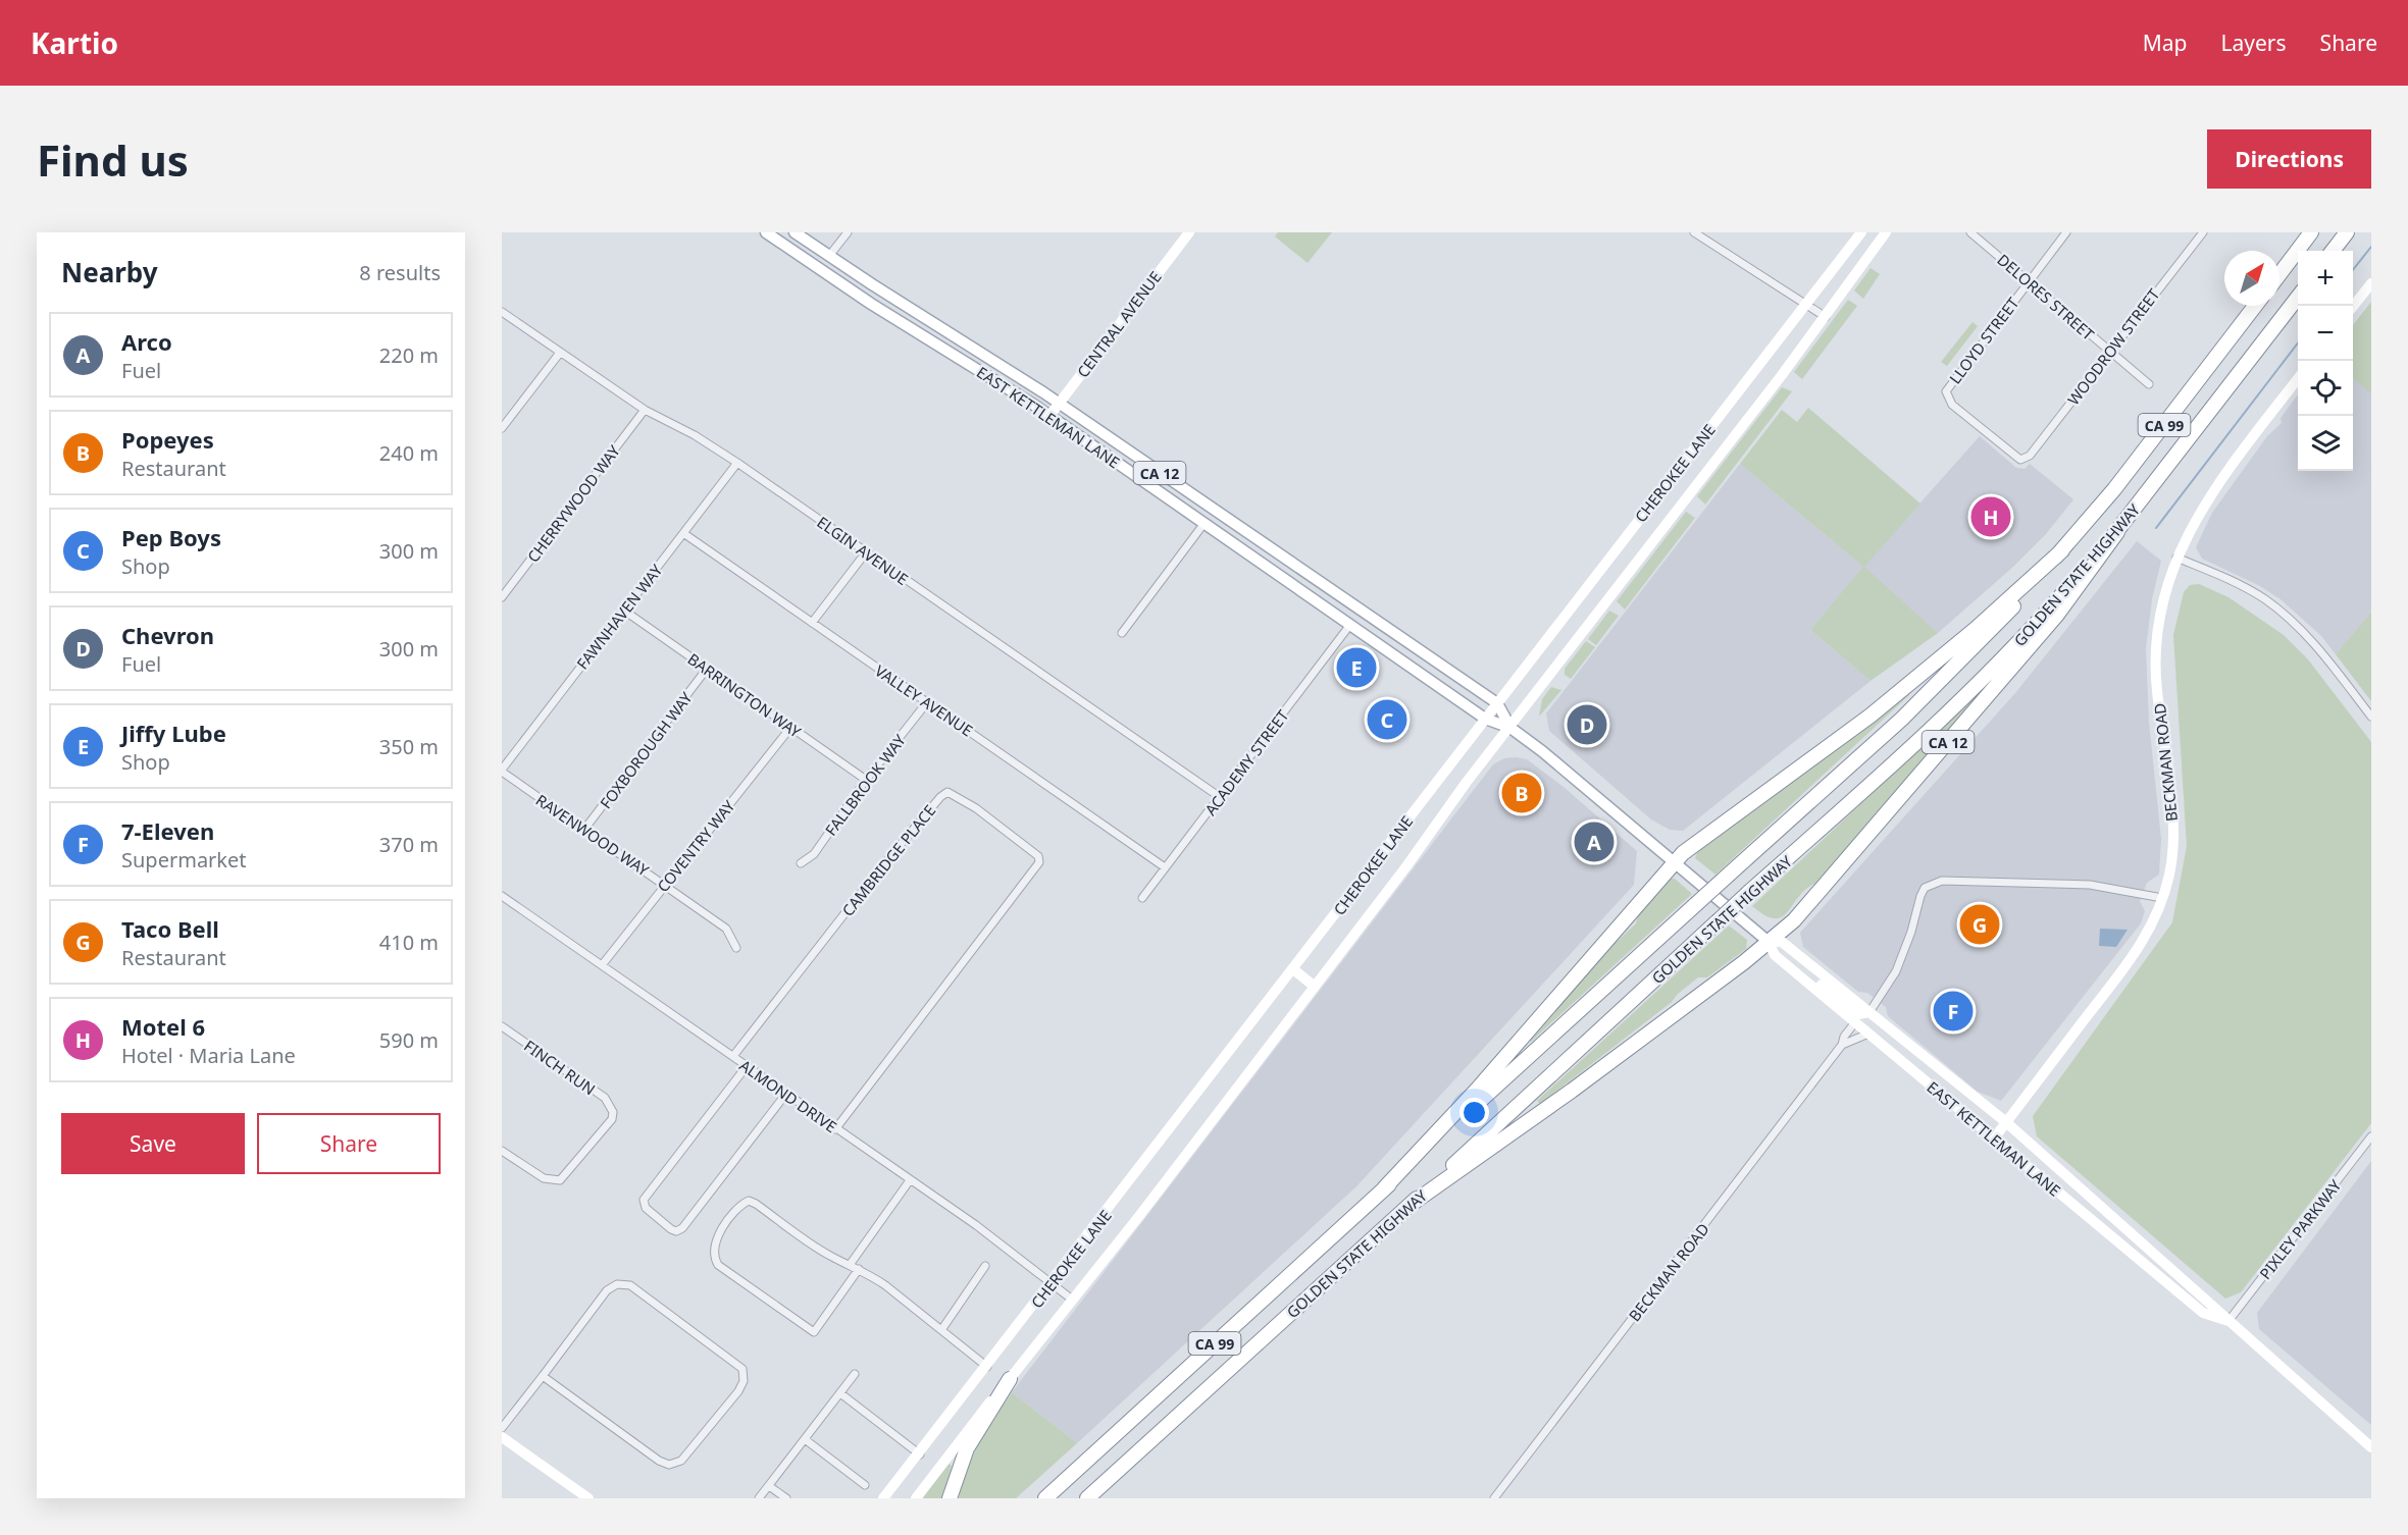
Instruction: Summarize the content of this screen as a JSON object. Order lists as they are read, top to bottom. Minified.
{"streets":{"highway":["CA 99","CA 12","GOLDEN STATE HIGHWAY"],"main road":["CENTRAL AVENUE","EAST KETTLEMAN LANE","CHEROKEE LANE","BECKMAN ROAD"],"street":["DELORES STREET","LLOYD STREET","WOODROW STREET","CHERRYWOOD WAY","ELGIN AVENUE","FAWNHAVEN WAY","BARRINGTON WAY","VALLEY AVENUE","FOXBOROUGH WAY","ACADEMY STREET","FALLBROOK WAY","RAVENWOOD WAY","COVENTRY WAY","CAMBRIDGE PLACE","FINCH RUN","ALMOND DRIVE","PIXLEY PARKWAY"]},"crossings":[["DELORES STREET","LLOYD STREET"],["DELORES STREET","WOODROW STREET"],["CENTRAL AVENUE","EAST KETTLEMAN LANE"],["LLOYD STREET","WOODROW STREET"],["EAST KETTLEMAN LANE","CA 12"],["EAST KETTLEMAN LANE","CHEROKEE LANE"],["EAST KETTLEMAN LANE","ACADEMY STREET"],["EAST KETTLEMAN LANE","BECKMAN ROAD"],["EAST KETTLEMAN LANE","PIXLEY PARKWAY"],["CA 12","GOLDEN STATE HIGHWAY"],["CHEROKEE LANE","ALMOND DRIVE"],["CHERRYWOOD WAY","ELGIN AVENUE"],["ELGIN AVENUE","FAWNHAVEN WAY"],["ELGIN AVENUE","ACADEMY STREET"],["FAWNHAVEN WAY","BARRINGTON WAY"],["FAWNHAVEN WAY","VALLEY AVENUE"],["FAWNHAVEN WAY","RAVENWOOD WAY"],["BARRINGTON WAY","FOXBOROUGH WAY"],["BARRINGTON WAY","FALLBROOK WAY"],["BARRINGTON WAY","COVENTRY WAY"],["VALLEY AVENUE","ACADEMY STREET"],["VALLEY AVENUE","FALLBROOK WAY"],["FOXBOROUGH WAY","RAVENWOOD WAY"],["RAVENWOOD WAY","COVENTRY WAY"],["COVENTRY WAY","ALMOND DRIVE"],["CAMBRIDGE PLACE","ALMOND DRIVE"]],"north":"top right","page":{"header":"Kartio","nav":["Map","Layers","Share"],"buttons":["Directions",["Save","Share"]],"title":"Find us","heading":["Nearby","8 results"],"map_buttons":["+","−"],"list":[{"mark":"A","name":"Arco","note":"Fuel","value":"220 m"},{"mark":"B","name":"Popeyes","note":"Restaurant","value":"240 m"},{"mark":"C","name":"Pep Boys","note":"Shop","value":"300 m"},{"mark":"D","name":"Chevron","note":"Fuel","value":"300 m"},{"mark":"E","name":"Jiffy Lube","note":"Shop","value":"350 m"},{"mark":"F","name":"7-Eleven","note":"Supermarket","value":"370 m"},{"mark":"G","name":"Taco Bell","note":"Restaurant","value":"410 m"},{"mark":"H","name":"Motel 6","note":"Hotel · Maria Lane","value":"590 m"}],"pins":["H","E","C","D","B","A","G","F"]}}
